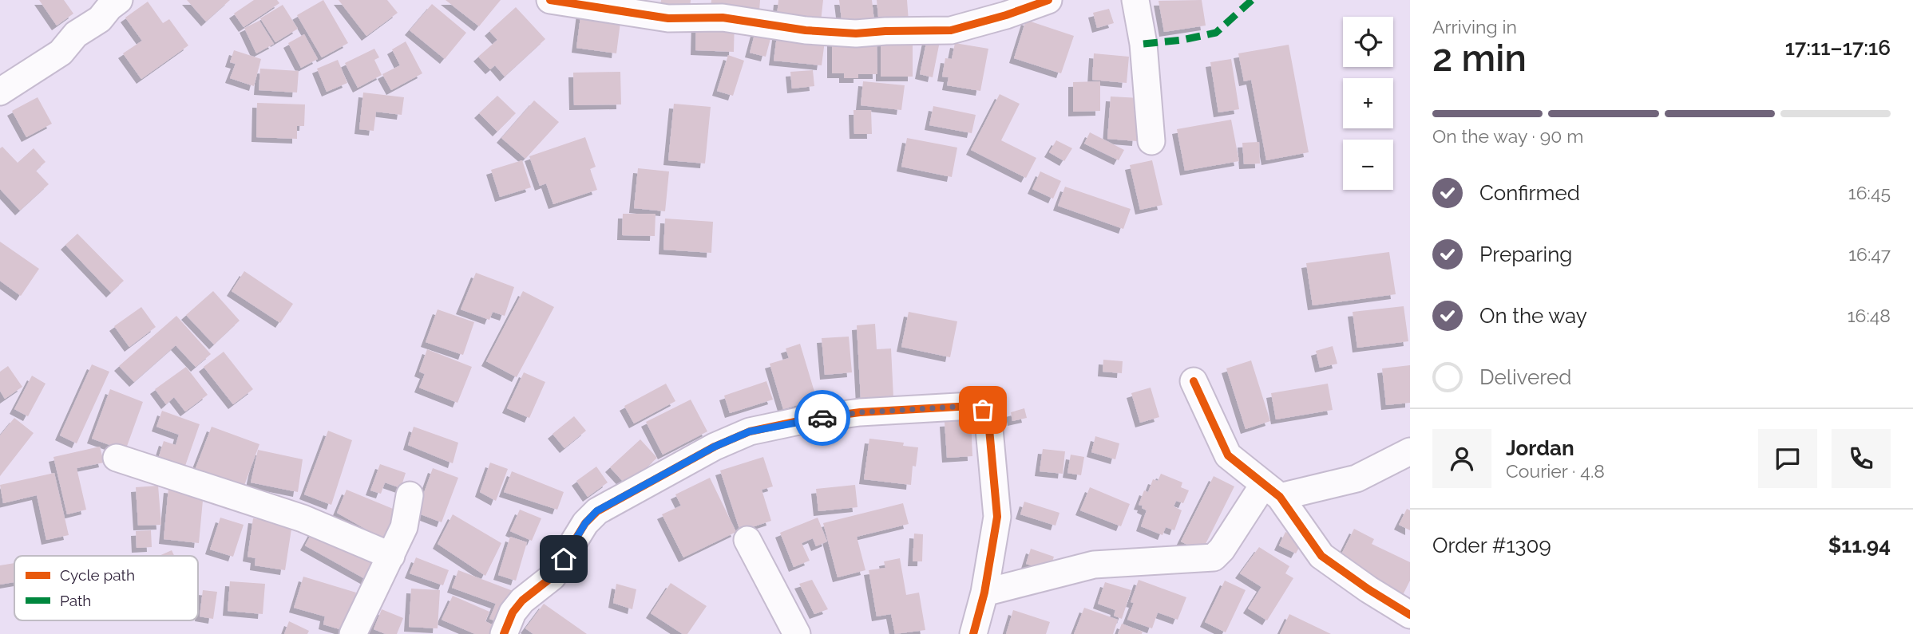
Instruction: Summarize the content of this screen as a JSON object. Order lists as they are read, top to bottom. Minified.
{"legend":["Cycle path","Path"],"page":{"heading":["2 min","Arriving in","17:11–17:16"],"panel":["Jordan","Courier · 4.8","Order #1309","$11.94"],"map_buttons":["+","−"],"bar":"On the way · 90 m","list":[["Confirmed","16:45"],["Preparing","16:47"],["On the way","16:48"],"Delivered"]}}
